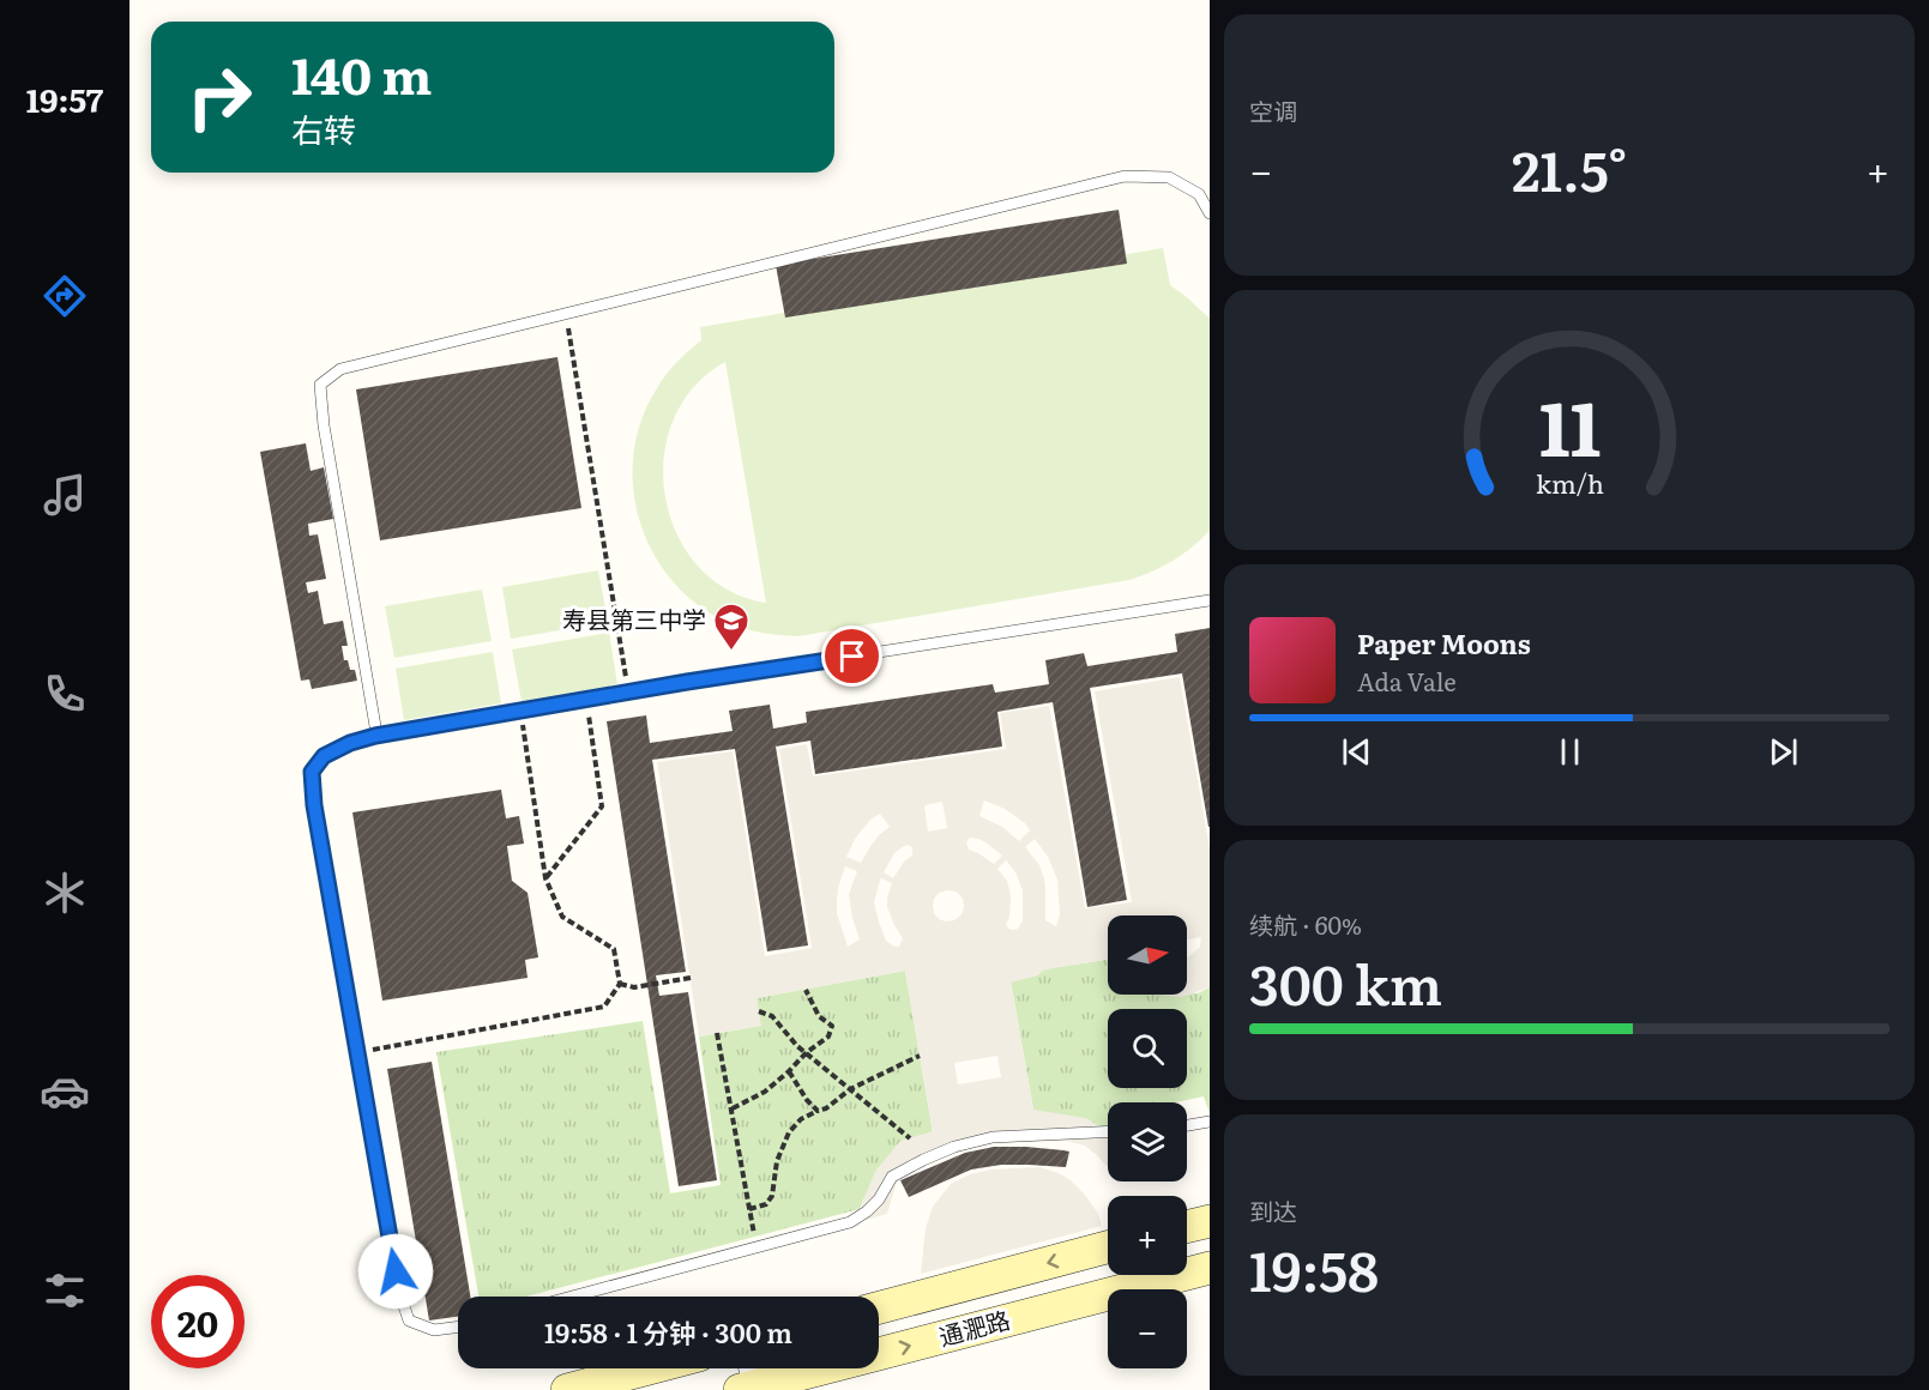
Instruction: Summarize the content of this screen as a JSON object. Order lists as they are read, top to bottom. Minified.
{"streets":{"main road":["通淝路"]},"places":{"school or university":["寿县第三中学"]},"north":"right","page":{"tabs":"19:57","tile":["空调",["续航 · 60%","300 km"],["到达","19:58"]],"turn":["140 m","右转"],"heat":["−","21.5°","+"],"song":["Paper Moons","Ada Vale"],"map_buttons":["+","−"],"limit":"20","trip":"19:58 · 1 分钟 · 300 m","gauge":["11","km/h"]}}
